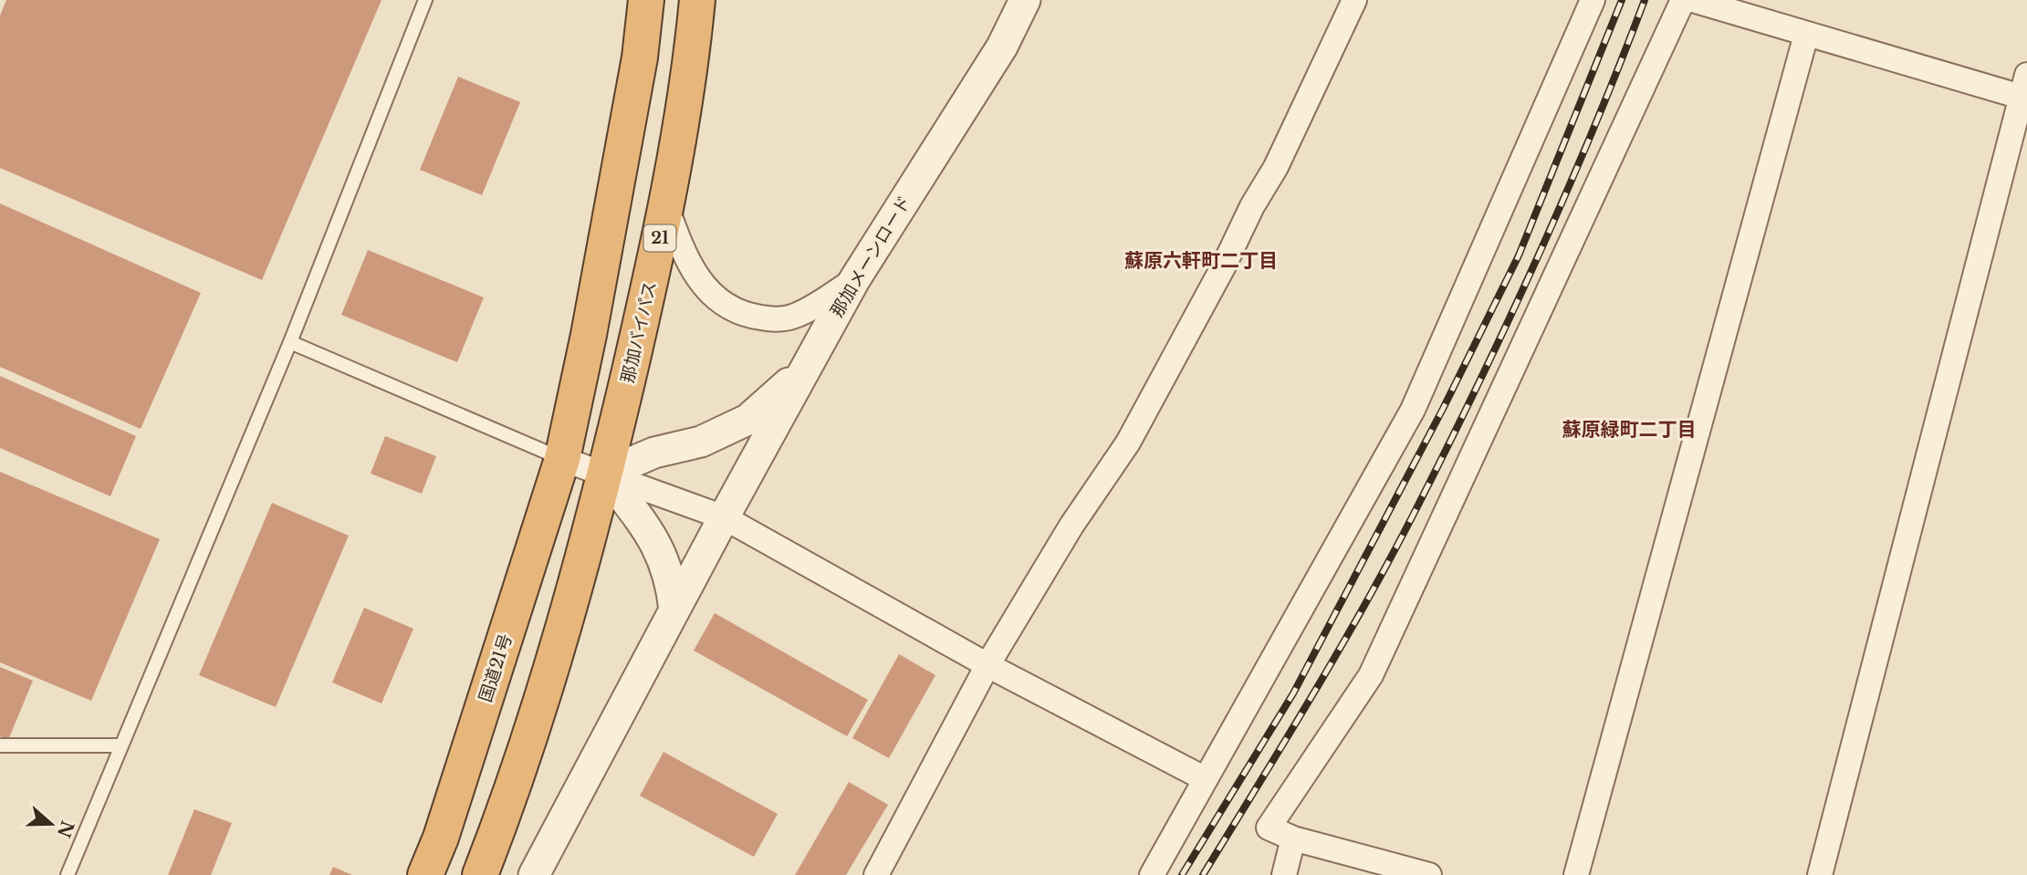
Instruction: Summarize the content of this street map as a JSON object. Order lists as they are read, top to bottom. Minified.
{"streets":{"highway":["21","那加バイパス","国道21号"],"street":["那加メーンロード"]},"crossings":[["21","那加バイパス"]],"districts":["蘇原六軒町二丁目","蘇原緑町二丁目"],"north":"right"}
